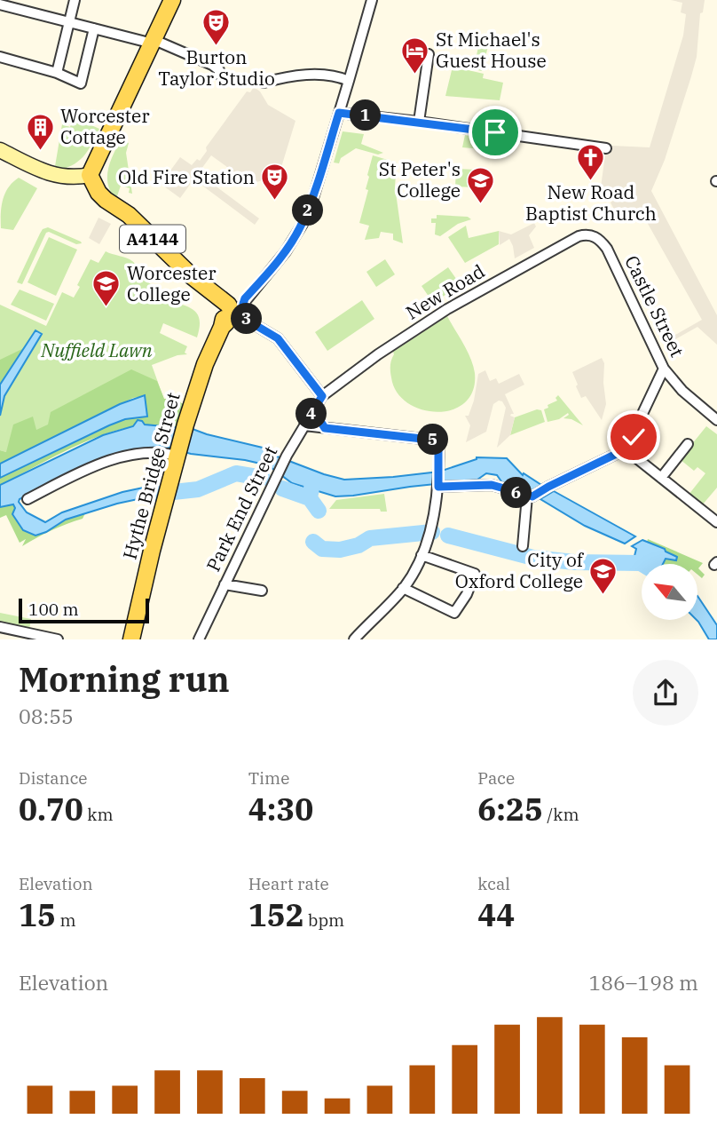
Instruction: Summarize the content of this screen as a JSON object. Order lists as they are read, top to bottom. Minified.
{"streets":{"main road":["A4144","Hythe Bridge Street"],"street":["New Road","Castle Street","Park End Street"]},"crossings":[["New Road","Castle Street"],["New Road","Park End Street"]],"parks":["Nuffield Lawn"],"places":{"theatre":["Burton Taylor Studio","Old Fire Station"],"hotel":["St Michael's Guest House"],"building":["Worcester Cottage"],"church":["New Road Baptist Church"],"school or university":["St Peter's College","Worcester College","City of Oxford College"]},"scale_bar":"100 m","north":"top left","page":{"pins":["1","2","3","4","5","6"],"scale":"100 m","heading":["Morning run","08:55"],"stats":[["Distance","0.70 km"],["Time","4:30"],["Pace","6:25 /km"],["Elevation","15 m"],["Heart rate","152 bpm"],["kcal","44"]],"chart":["Elevation","186–198 m"]}}
